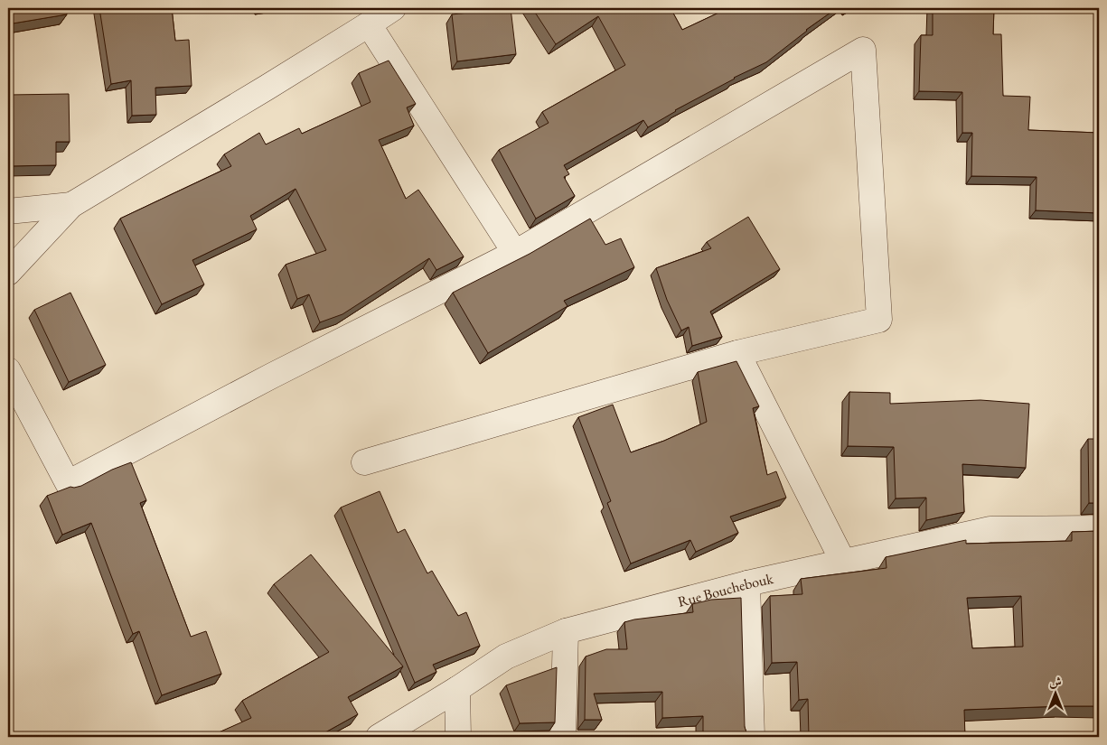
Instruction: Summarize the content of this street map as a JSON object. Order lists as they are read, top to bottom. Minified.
{"streets":{"street":["Rue Bouchebouk"]},"north":"top"}
